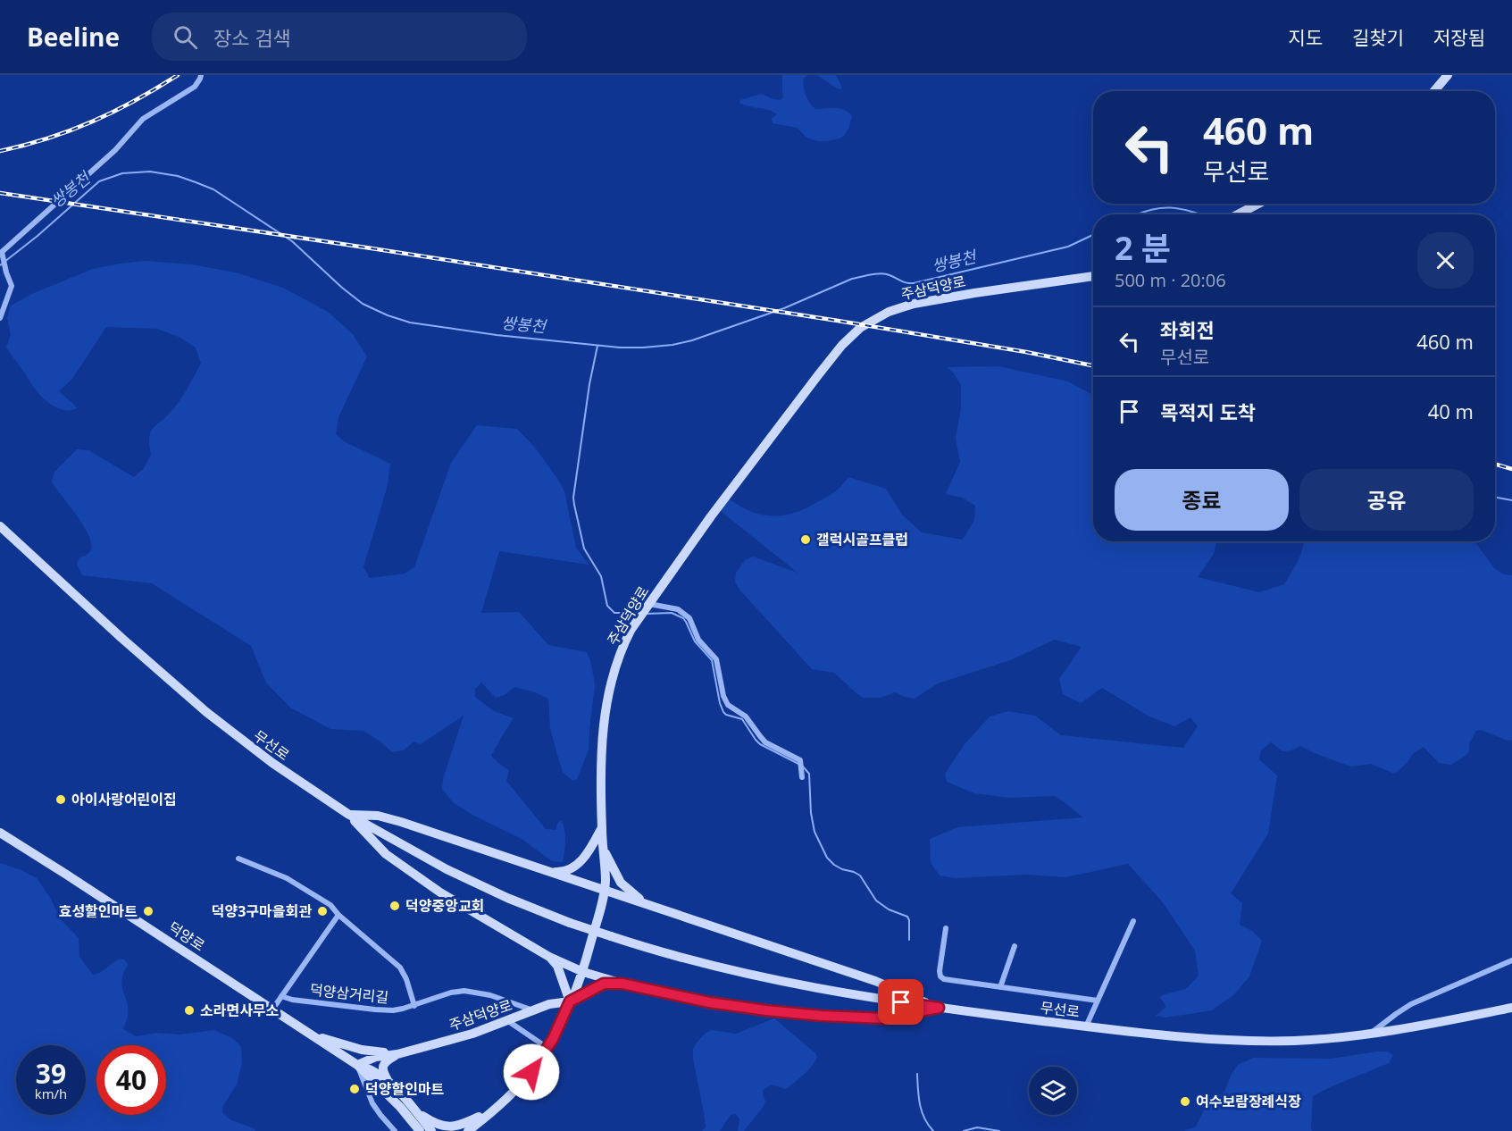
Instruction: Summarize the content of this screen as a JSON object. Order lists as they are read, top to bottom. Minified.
{"streets":{"street":["주삼덕양로","무선로","덕양로","덕양삼거리길"]},"crossings":[["주삼덕양로","덕양로"],["주삼덕양로","덕양삼거리길"],["덕양로","덕양삼거리길"]],"water":["쌍봉천"],"places":["갤럭시골프클럽","아이사랑어린이집","덕양중앙교회","효성할인마트","덕양3구마을회관","소라면사무소","덕양할인마트","여수보람장례식장"],"page":{"header":"Beeline","search":"장소 검색","nav":["지도","길찾기","저장됨"],"turn":["460 m","무선로"],"heading":["2 분","500 m · 20:06"],"list":[{"name":"좌회전","note":"무선로","value":"460 m"},{"name":"목적지 도착","value":"40 m"}],"buttons":["종료","공유"],"speed":"39 km/h","limit":"40"}}
